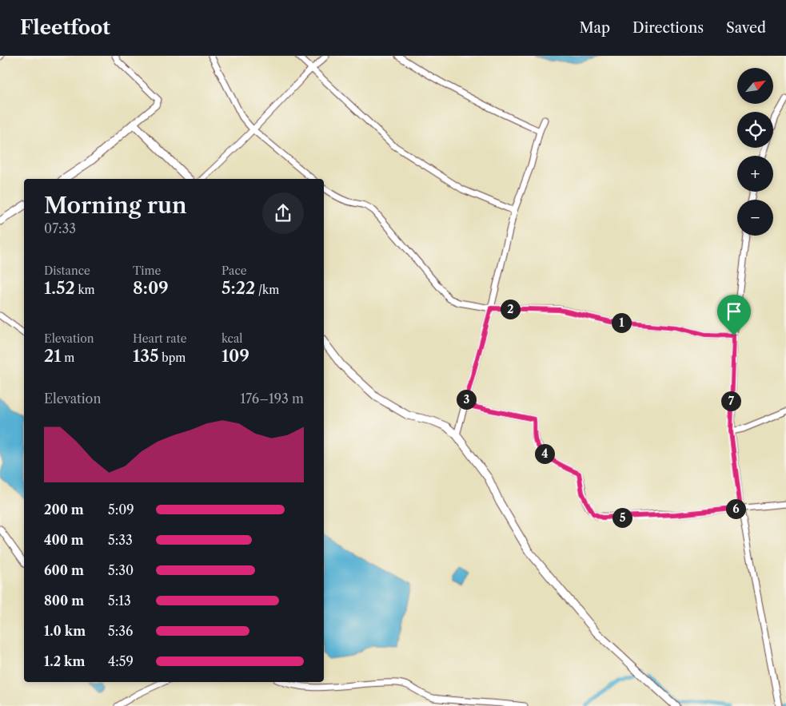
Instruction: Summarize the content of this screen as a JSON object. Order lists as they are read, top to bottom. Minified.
{"north":"top right","page":{"header":"Fleetfoot","nav":["Map","Directions","Saved"],"map_buttons":["+","−"],"heading":["Morning run","07:33"],"stats":[["Distance","1.52 km"],["Time","8:09"],["Pace","5:22 /km"],["Elevation","21 m"],["Heart rate","135 bpm"],["kcal","109"]],"pins":["2","1","3","7","4","6","5"],"chart":["Elevation","176–193 m"],"list":[{"name":"200 m","note":"5:09"},{"name":"400 m","note":"5:33"},{"name":"600 m","note":"5:30"},{"name":"800 m","note":"5:13"},{"name":"1.0 km","note":"5:36"},{"name":"1.2 km","note":"4:59"}]}}
